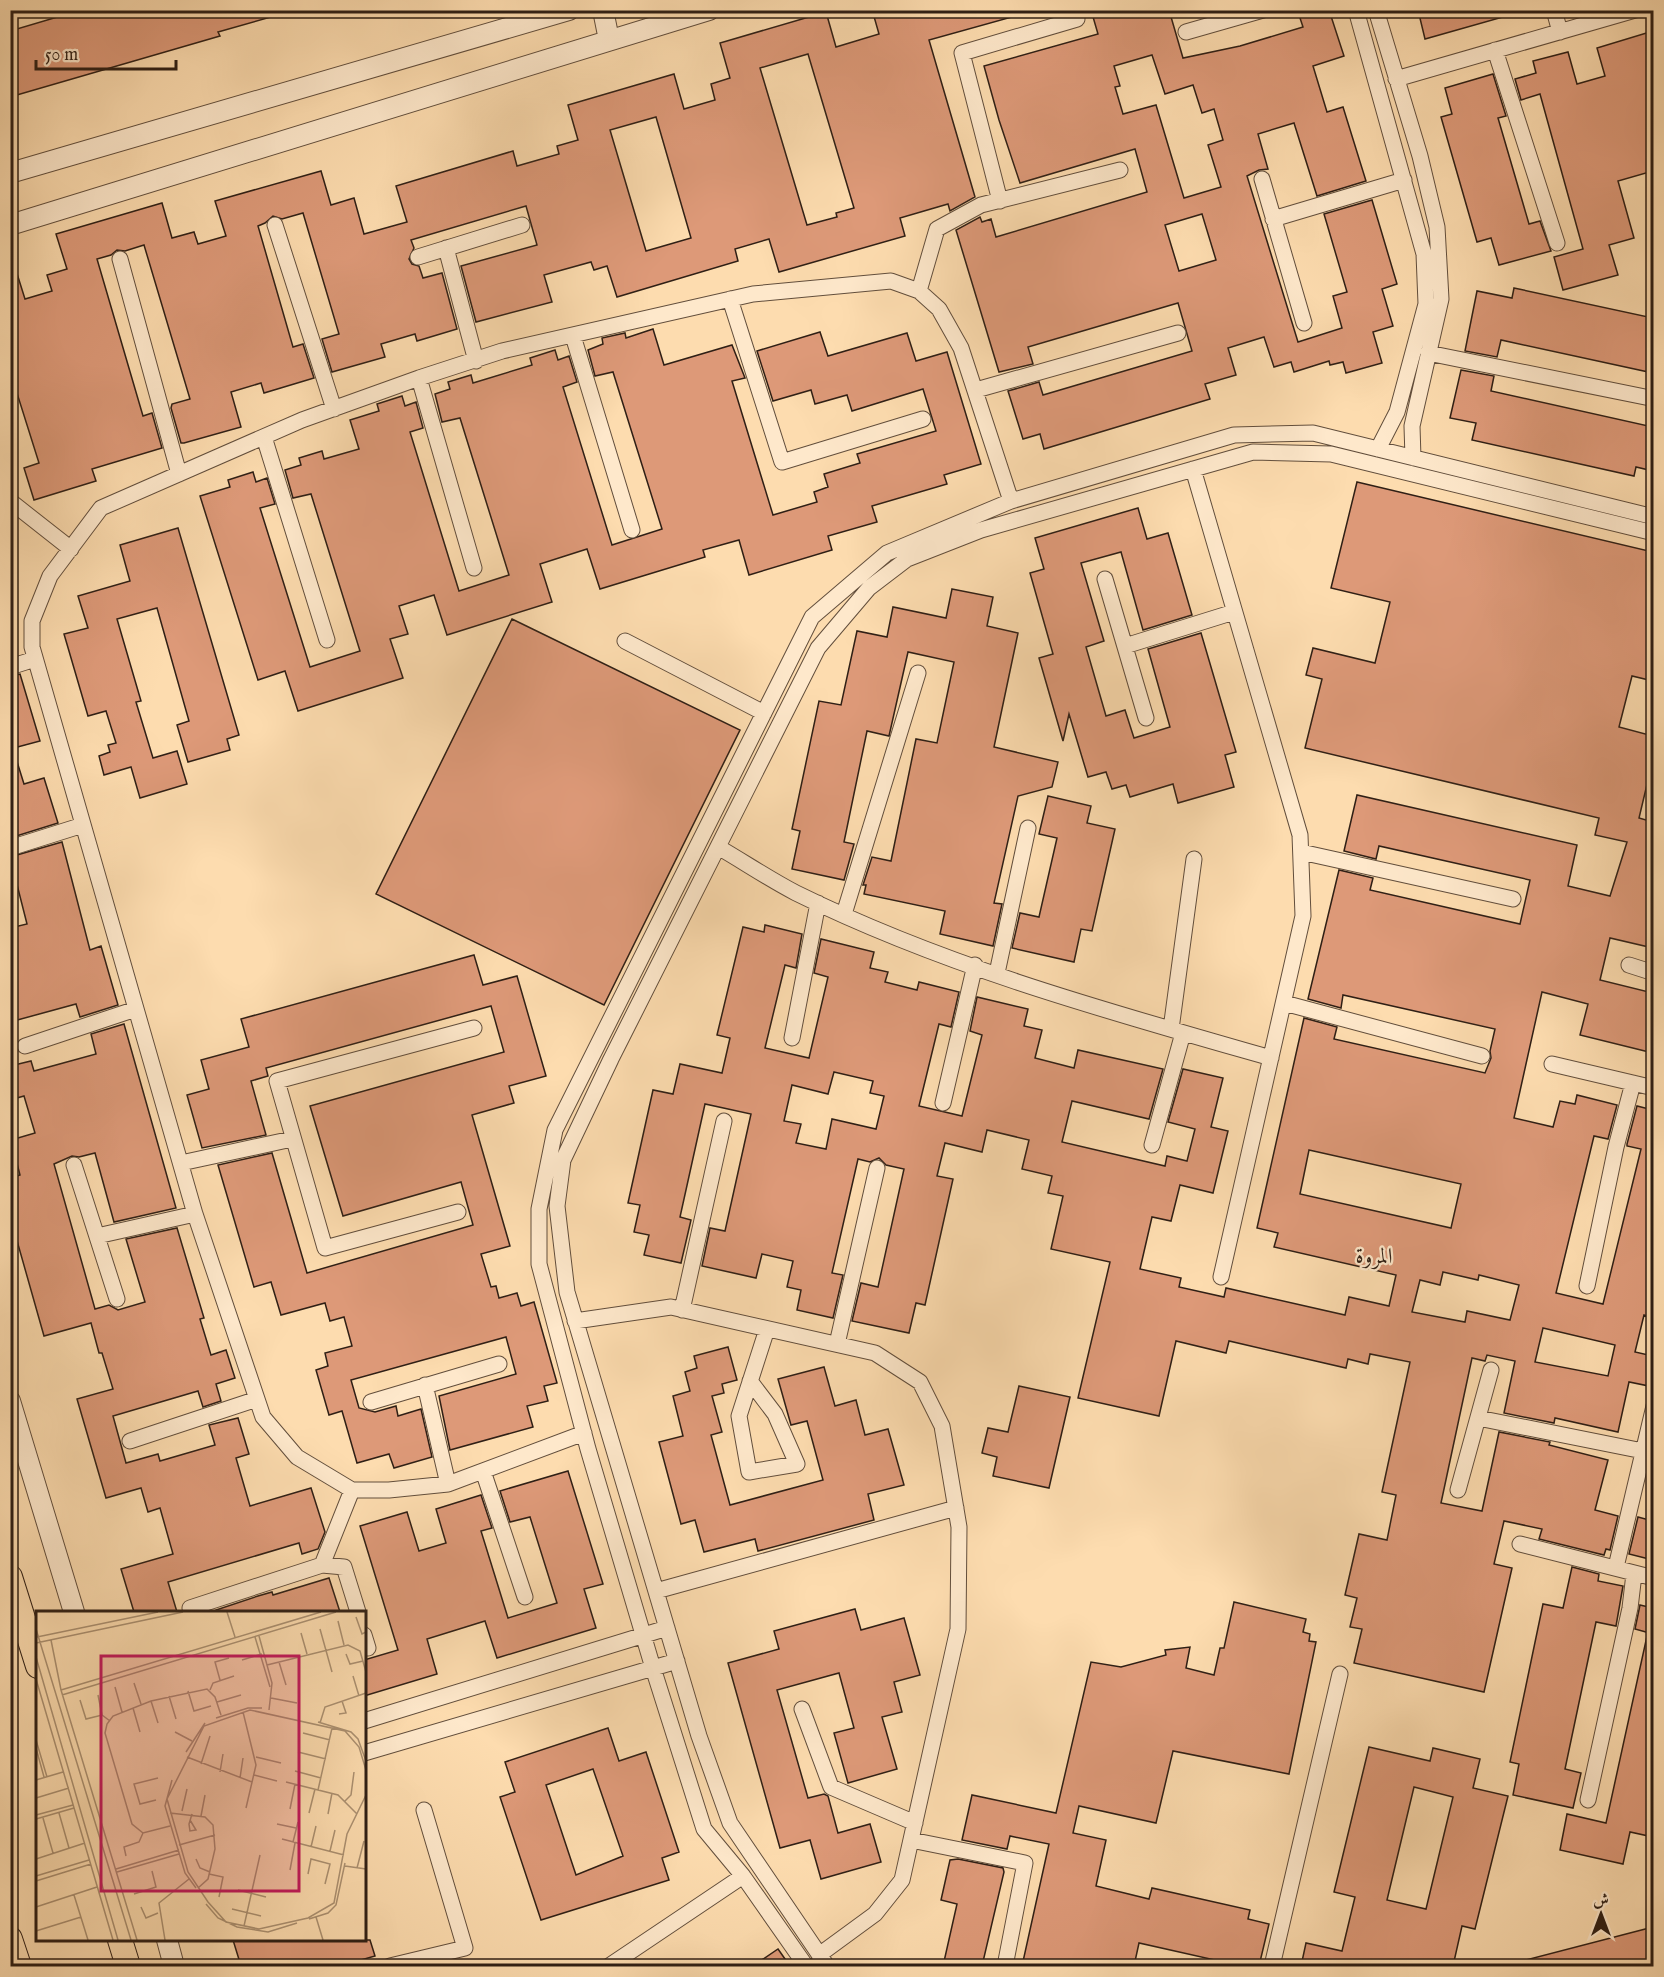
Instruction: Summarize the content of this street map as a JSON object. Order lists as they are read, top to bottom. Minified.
{"districts":["المروة"],"scale_bar":"50 m","north":"top"}
